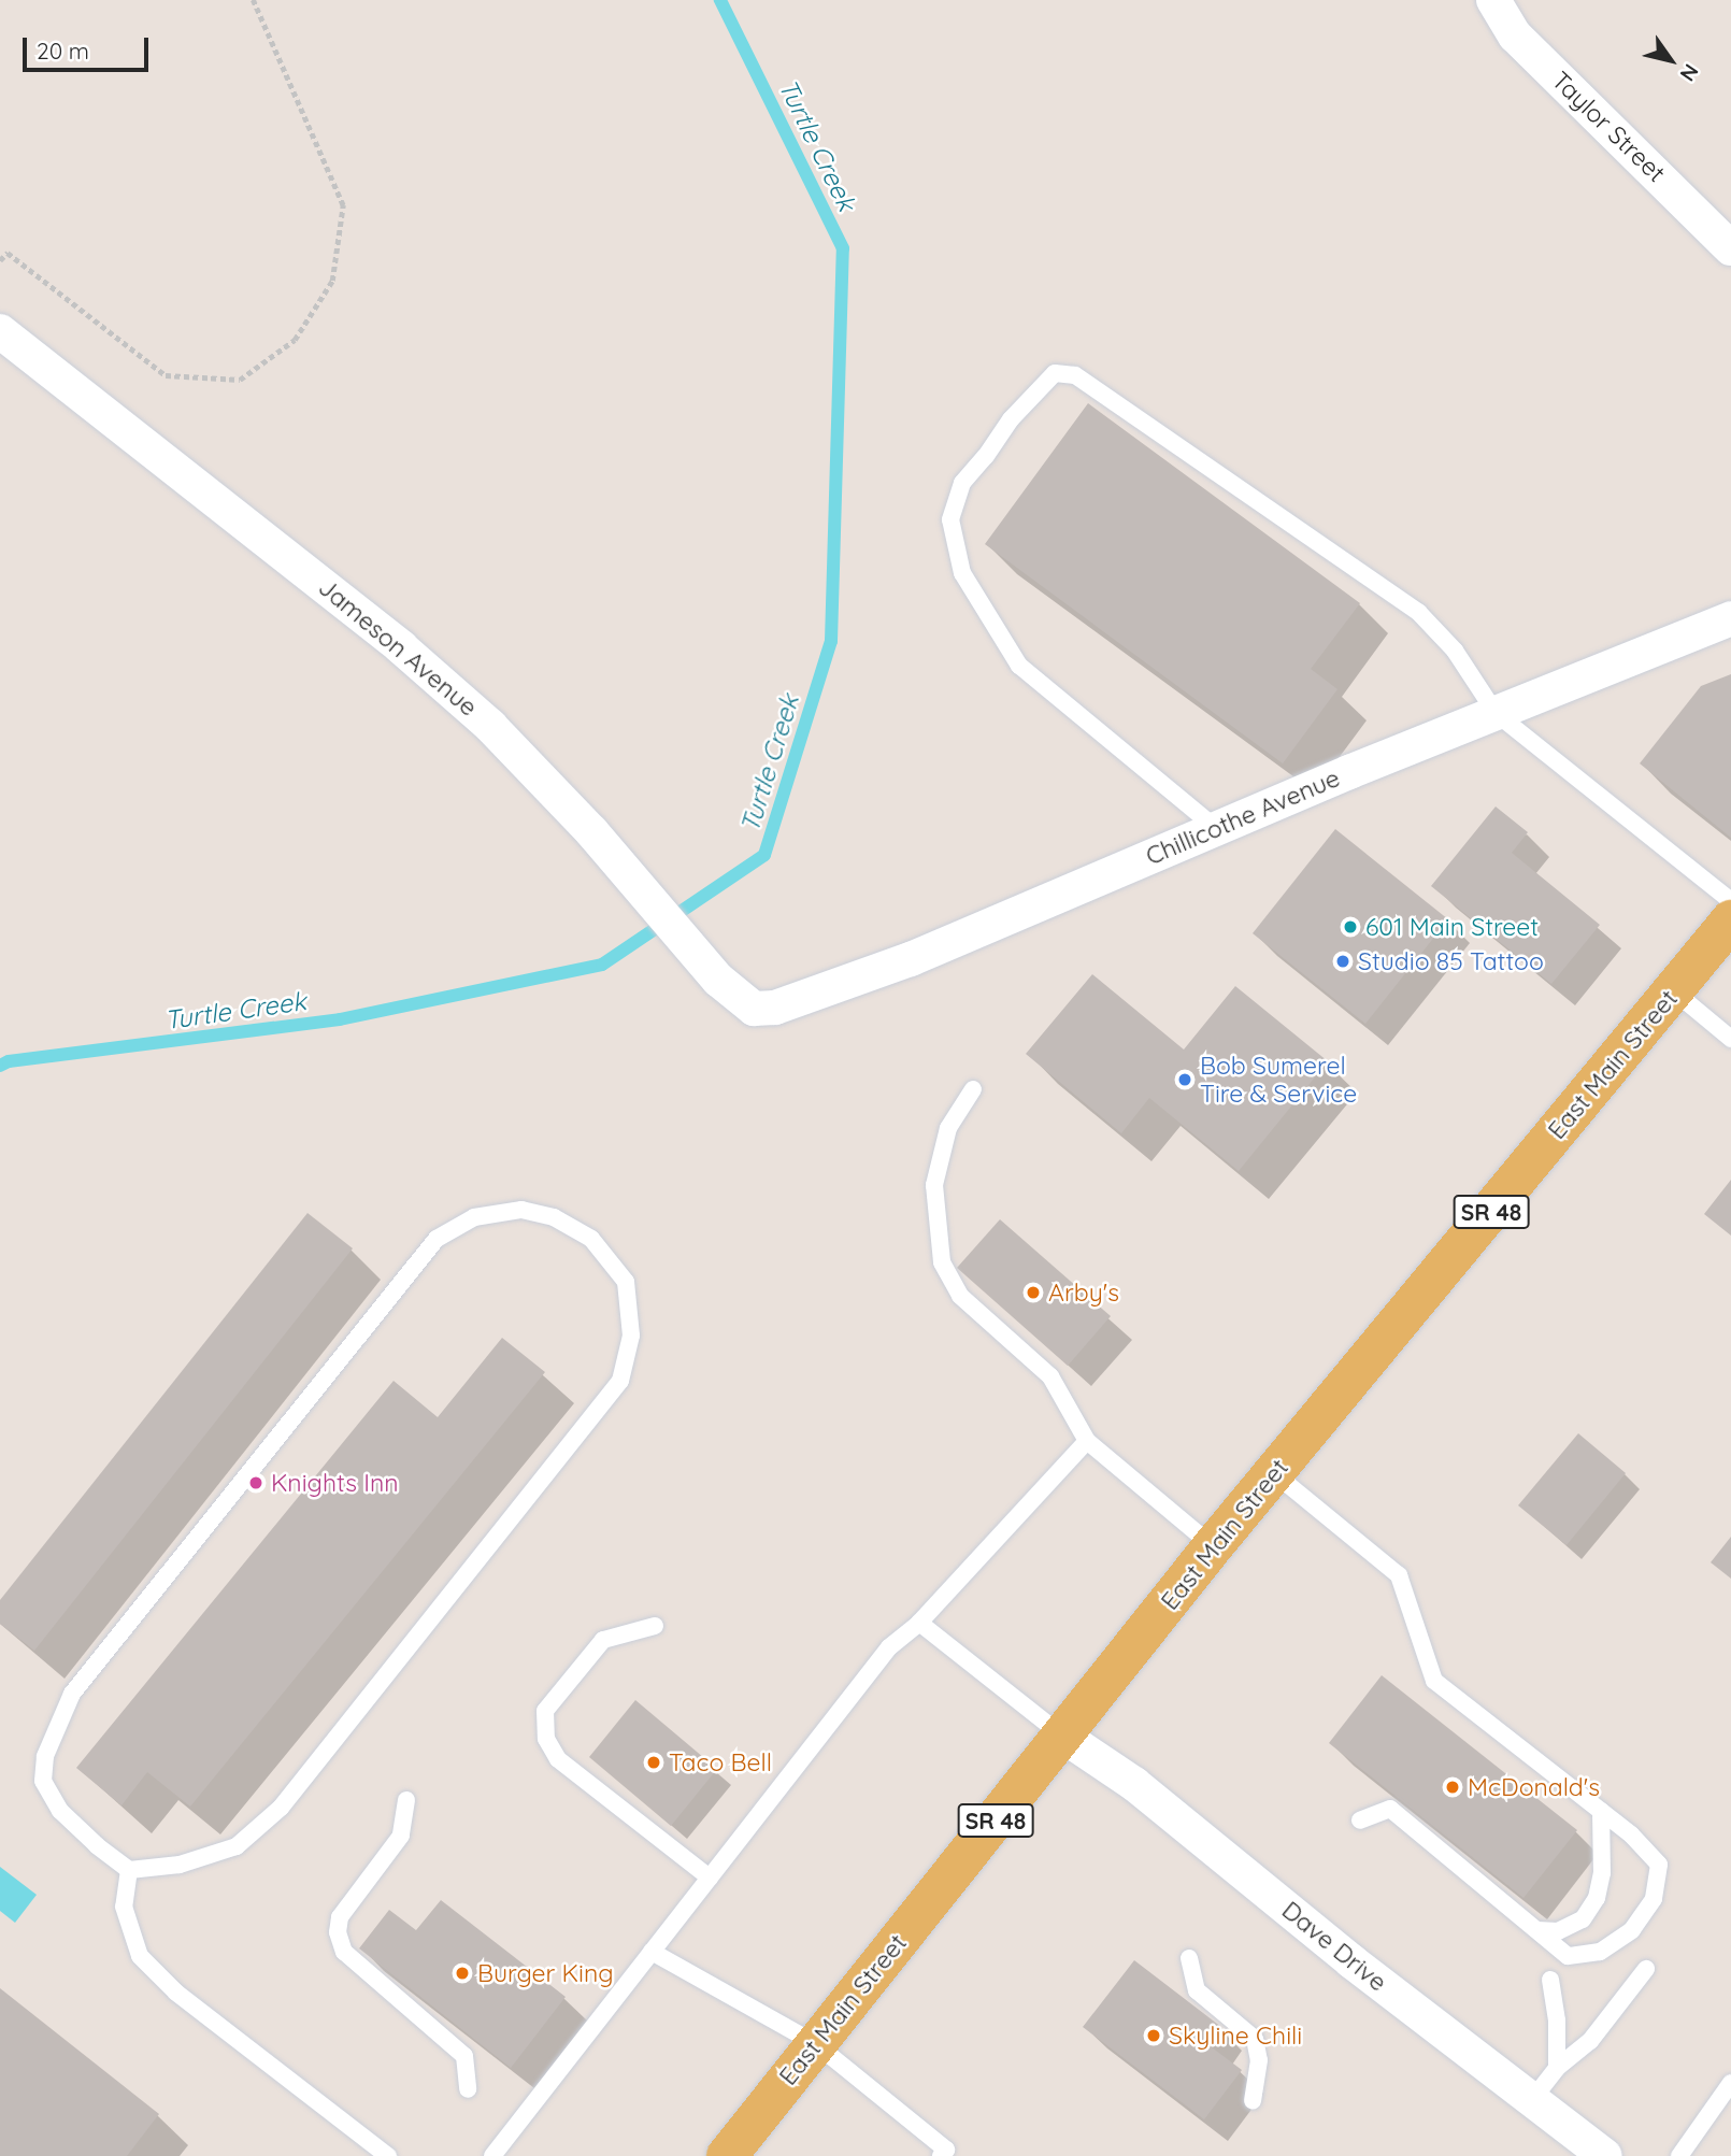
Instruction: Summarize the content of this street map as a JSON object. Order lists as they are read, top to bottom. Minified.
{"streets":{"main road":["East Main Street","SR 48"],"street":["Taylor Street","Jameson Avenue","Chillicothe Avenue","Dave Drive"]},"crossings":[["Jameson Avenue","Chillicothe Avenue"],["East Main Street","Dave Drive"]],"water":["Turtle Creek"],"places":["601 Main Street","Studio 85 Tattoo","Bob Sumerel Tire & Service","Arby's","Knights Inn","Taco Bell","McDonald's","Burger King","Skyline Chili"],"scale_bar":"20 m","north":"bottom right"}
